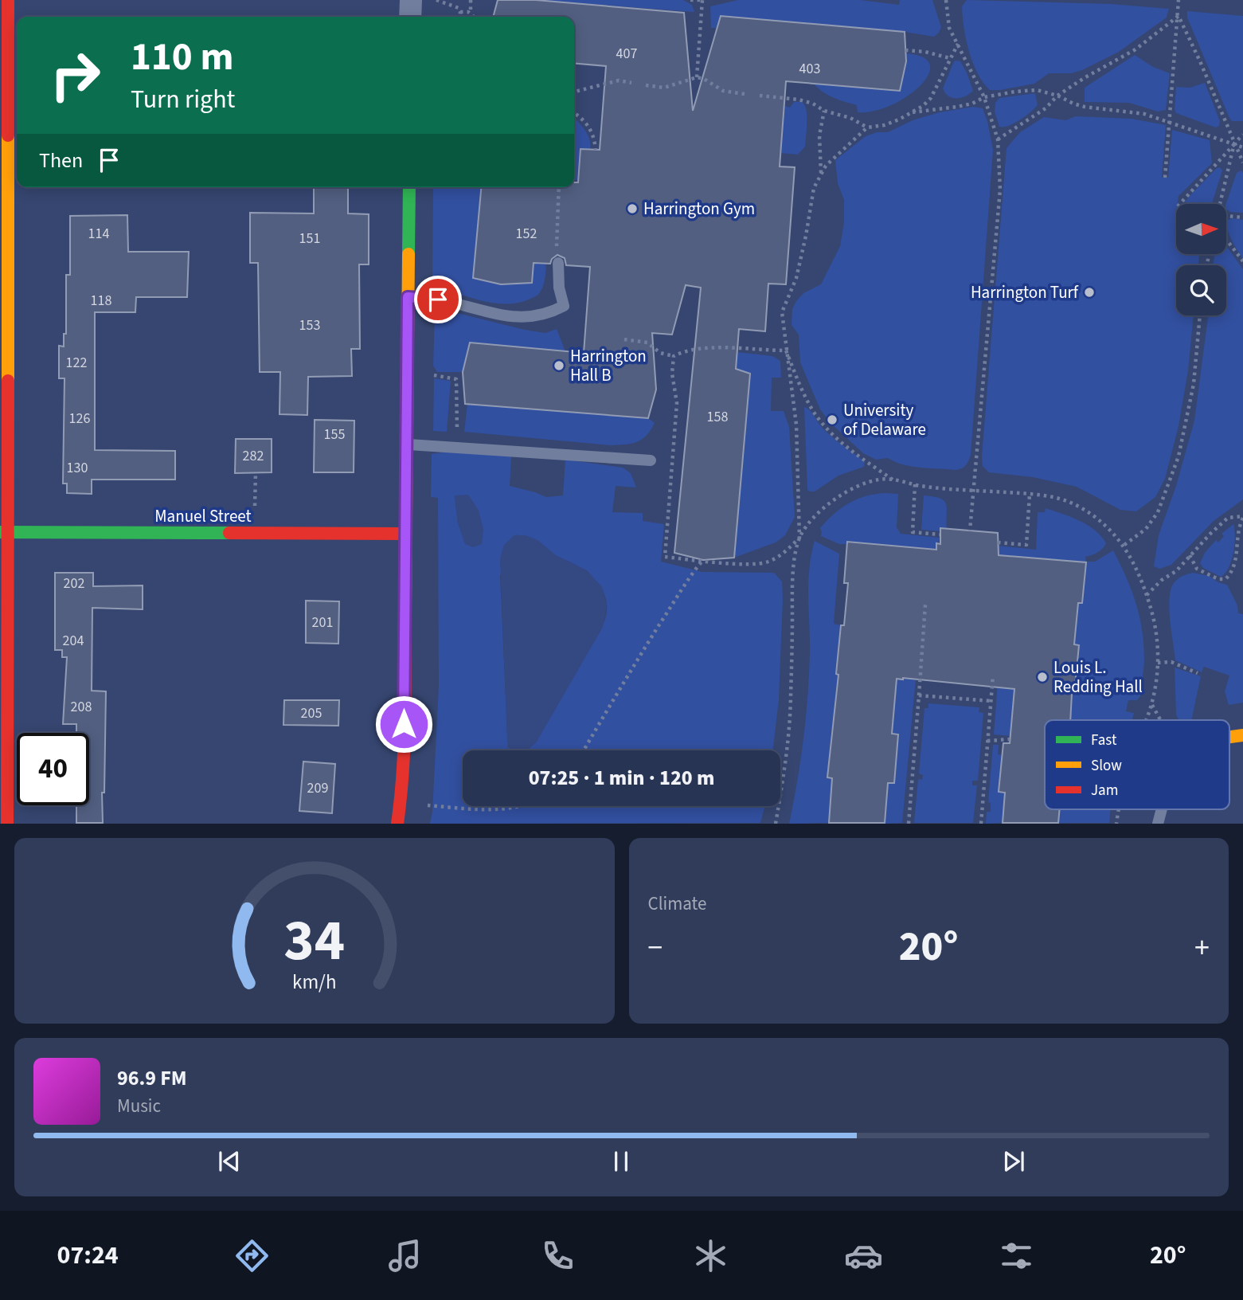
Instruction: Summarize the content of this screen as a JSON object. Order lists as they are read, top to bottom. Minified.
{"streets":{"street":["Manuel Street"]},"places":["Harrington Gym","Harrington Turf","Harrington Hall B","University of Delaware","Louis L. Redding Hall"],"house_numbers":["407","403","114","152","151","118","153","122","158","126","155","282","130","202","201","204","208","205","209"],"legend":["Fast","Slow","Jam"],"north":"right","page":{"turn":["110 m","Turn right"],"then":"Then","limit":"40","trip":"07:25 · 1 min · 120 m","tile":"Climate","heat":["−","20°","+"],"song":["96.9 FM","Music"],"tabs":["07:24","20°"],"gauge":["34","km/h"]}}
